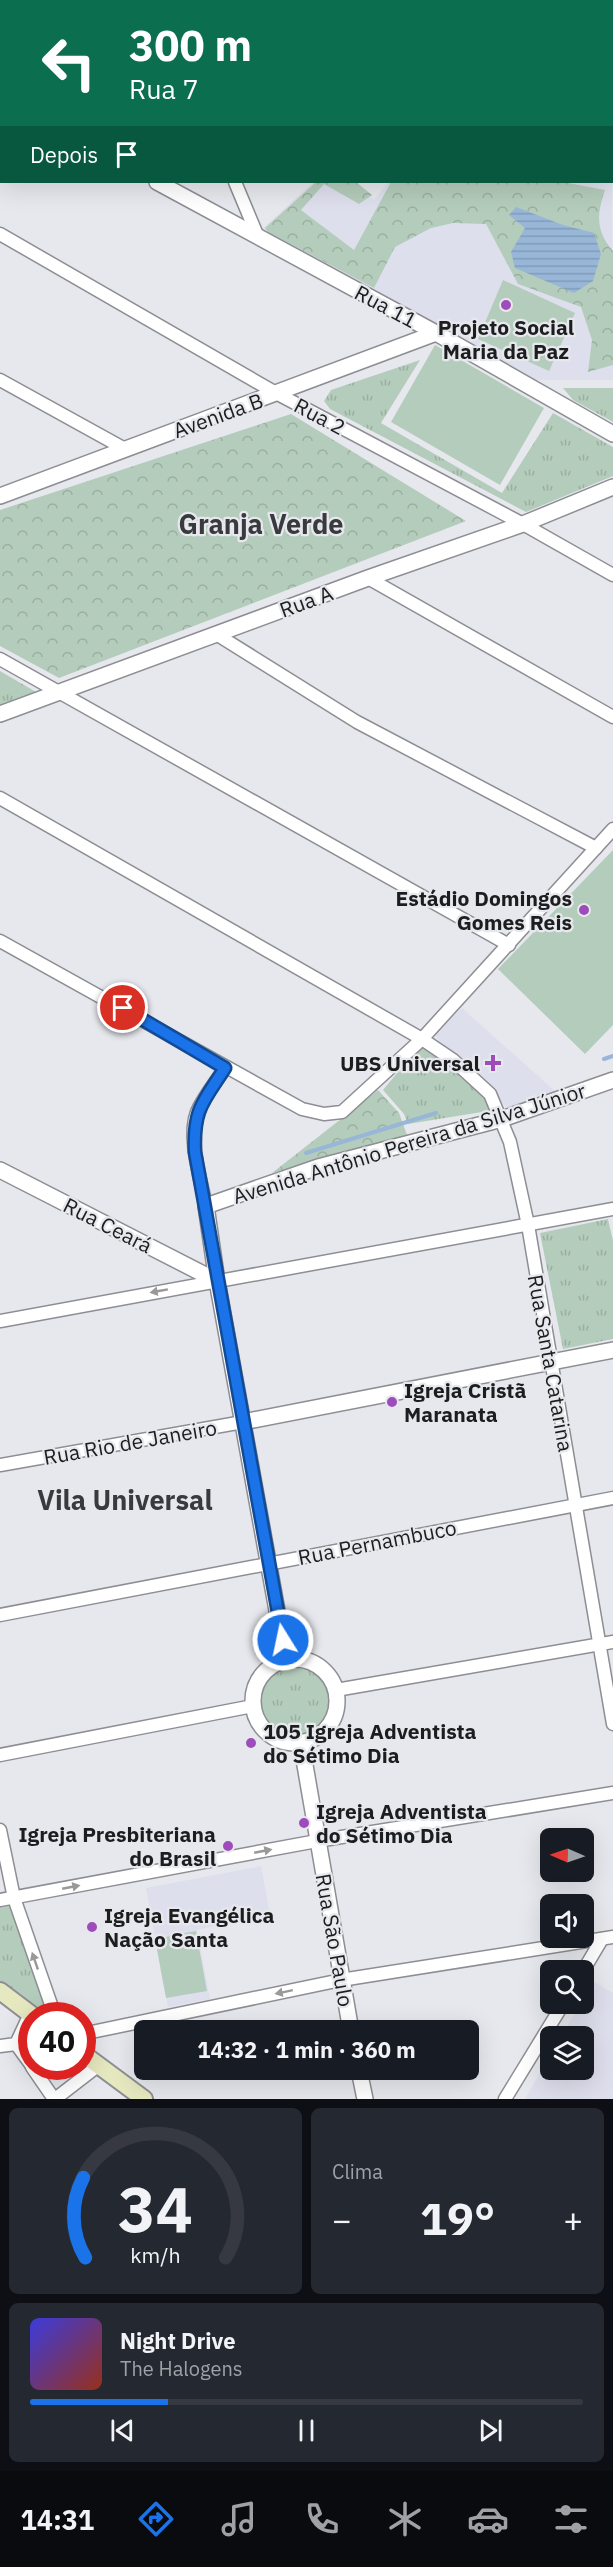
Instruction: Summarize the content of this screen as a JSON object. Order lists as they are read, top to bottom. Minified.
{"streets":{"street":["Rua 11","Avenida B","Rua 2","Rua A","Avenida Antônio Pereira da Silva Júnior","Rua Ceará","Rua Santa Catarina","Rua Rio de Janeiro","Rua Pernambuco","Rua São Paulo"]},"crossings":[["Rua 11","Avenida B"],["Avenida B","Rua 2"],["Rua 2","Rua A"],["Avenida Antônio Pereira da Silva Júnior","Rua Santa Catarina"],["Rua Santa Catarina","Rua Rio de Janeiro"],["Rua Santa Catarina","Rua Pernambuco"]],"districts":["Granja Verde","Vila Universal"],"places":{"other":["Projeto Social Maria da Paz","Estádio Domingos Gomes Reis","Igreja Cristã Maranata","105 Igreja Adventista do Sétimo Dia","Igreja Adventista do Sétimo Dia","Igreja Presbiteriana do Brasil","Igreja Evangélica Nação Santa"],"health":["UBS Universal"]},"north":"left","page":{"turn":["300 m","Rua 7"],"then":"Depois","limit":"40","trip":"14:32 · 1 min · 360 m","tile":"Clima","heat":["−","19°","+"],"song":["Night Drive","The Halogens"],"tabs":"14:31","gauge":["34","km/h"]}}
